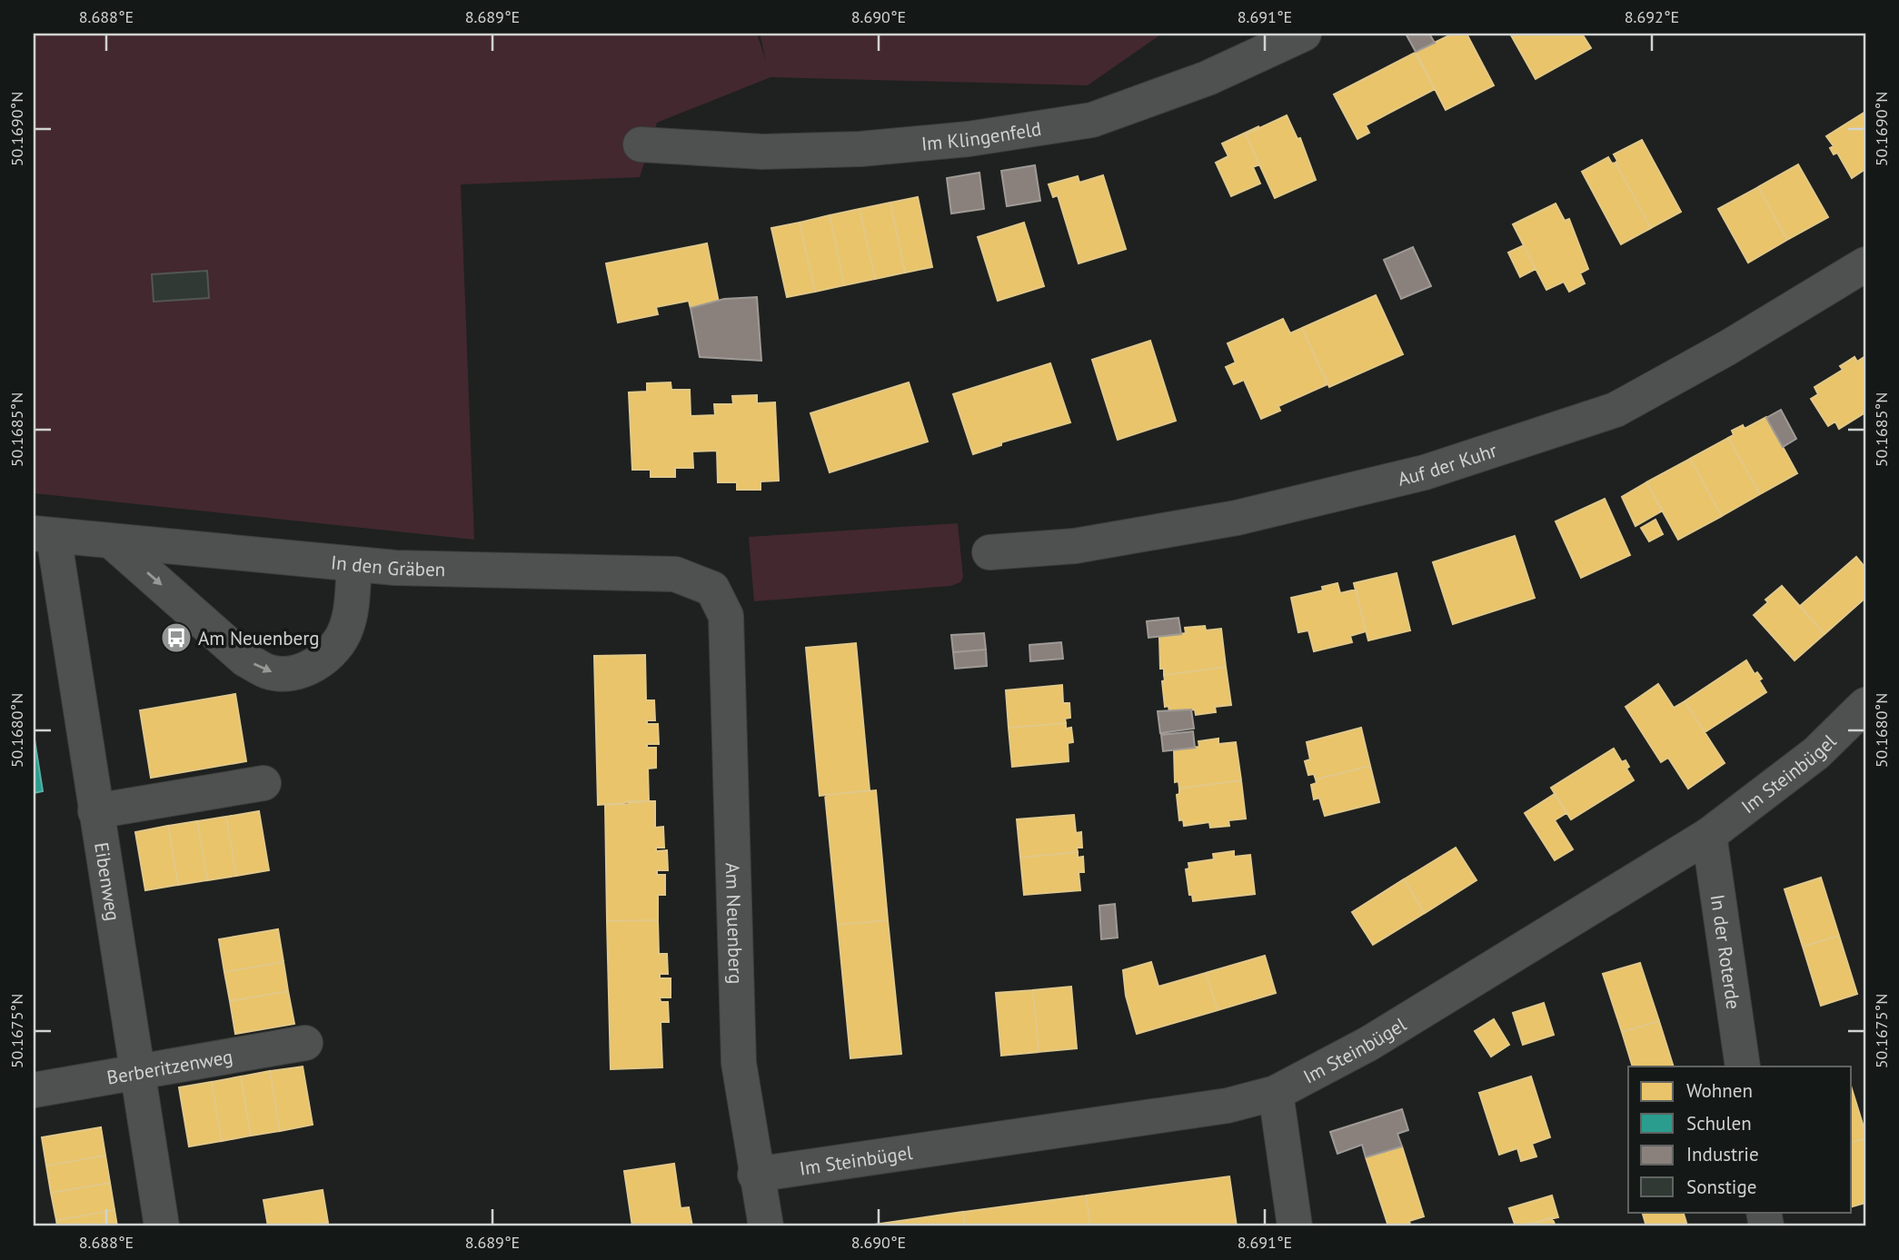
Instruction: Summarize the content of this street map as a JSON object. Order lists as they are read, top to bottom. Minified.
{"streets":{"street":["Im Klingenfeld","Auf der Kuhr","In den Gräben","Im Steinbügel","Eibenweg","Am Neuenberg","In der Roterde","Berberitzenweg"]},"crossings":[["In den Gräben","Eibenweg"],["In den Gräben","Am Neuenberg"],["Im Steinbügel","Am Neuenberg"],["Im Steinbügel","In der Roterde"],["Eibenweg","Berberitzenweg"]],"places":{"bus stop":["Am Neuenberg"]},"legend":["Wohnen","Schulen","Industrie","Sonstige"],"coordinates":["8.688°E","8.689°E","8.690°E","8.691°E","8.692°E","50.1690°N","50.1685°N","50.1680°N","50.1675°N"]}
